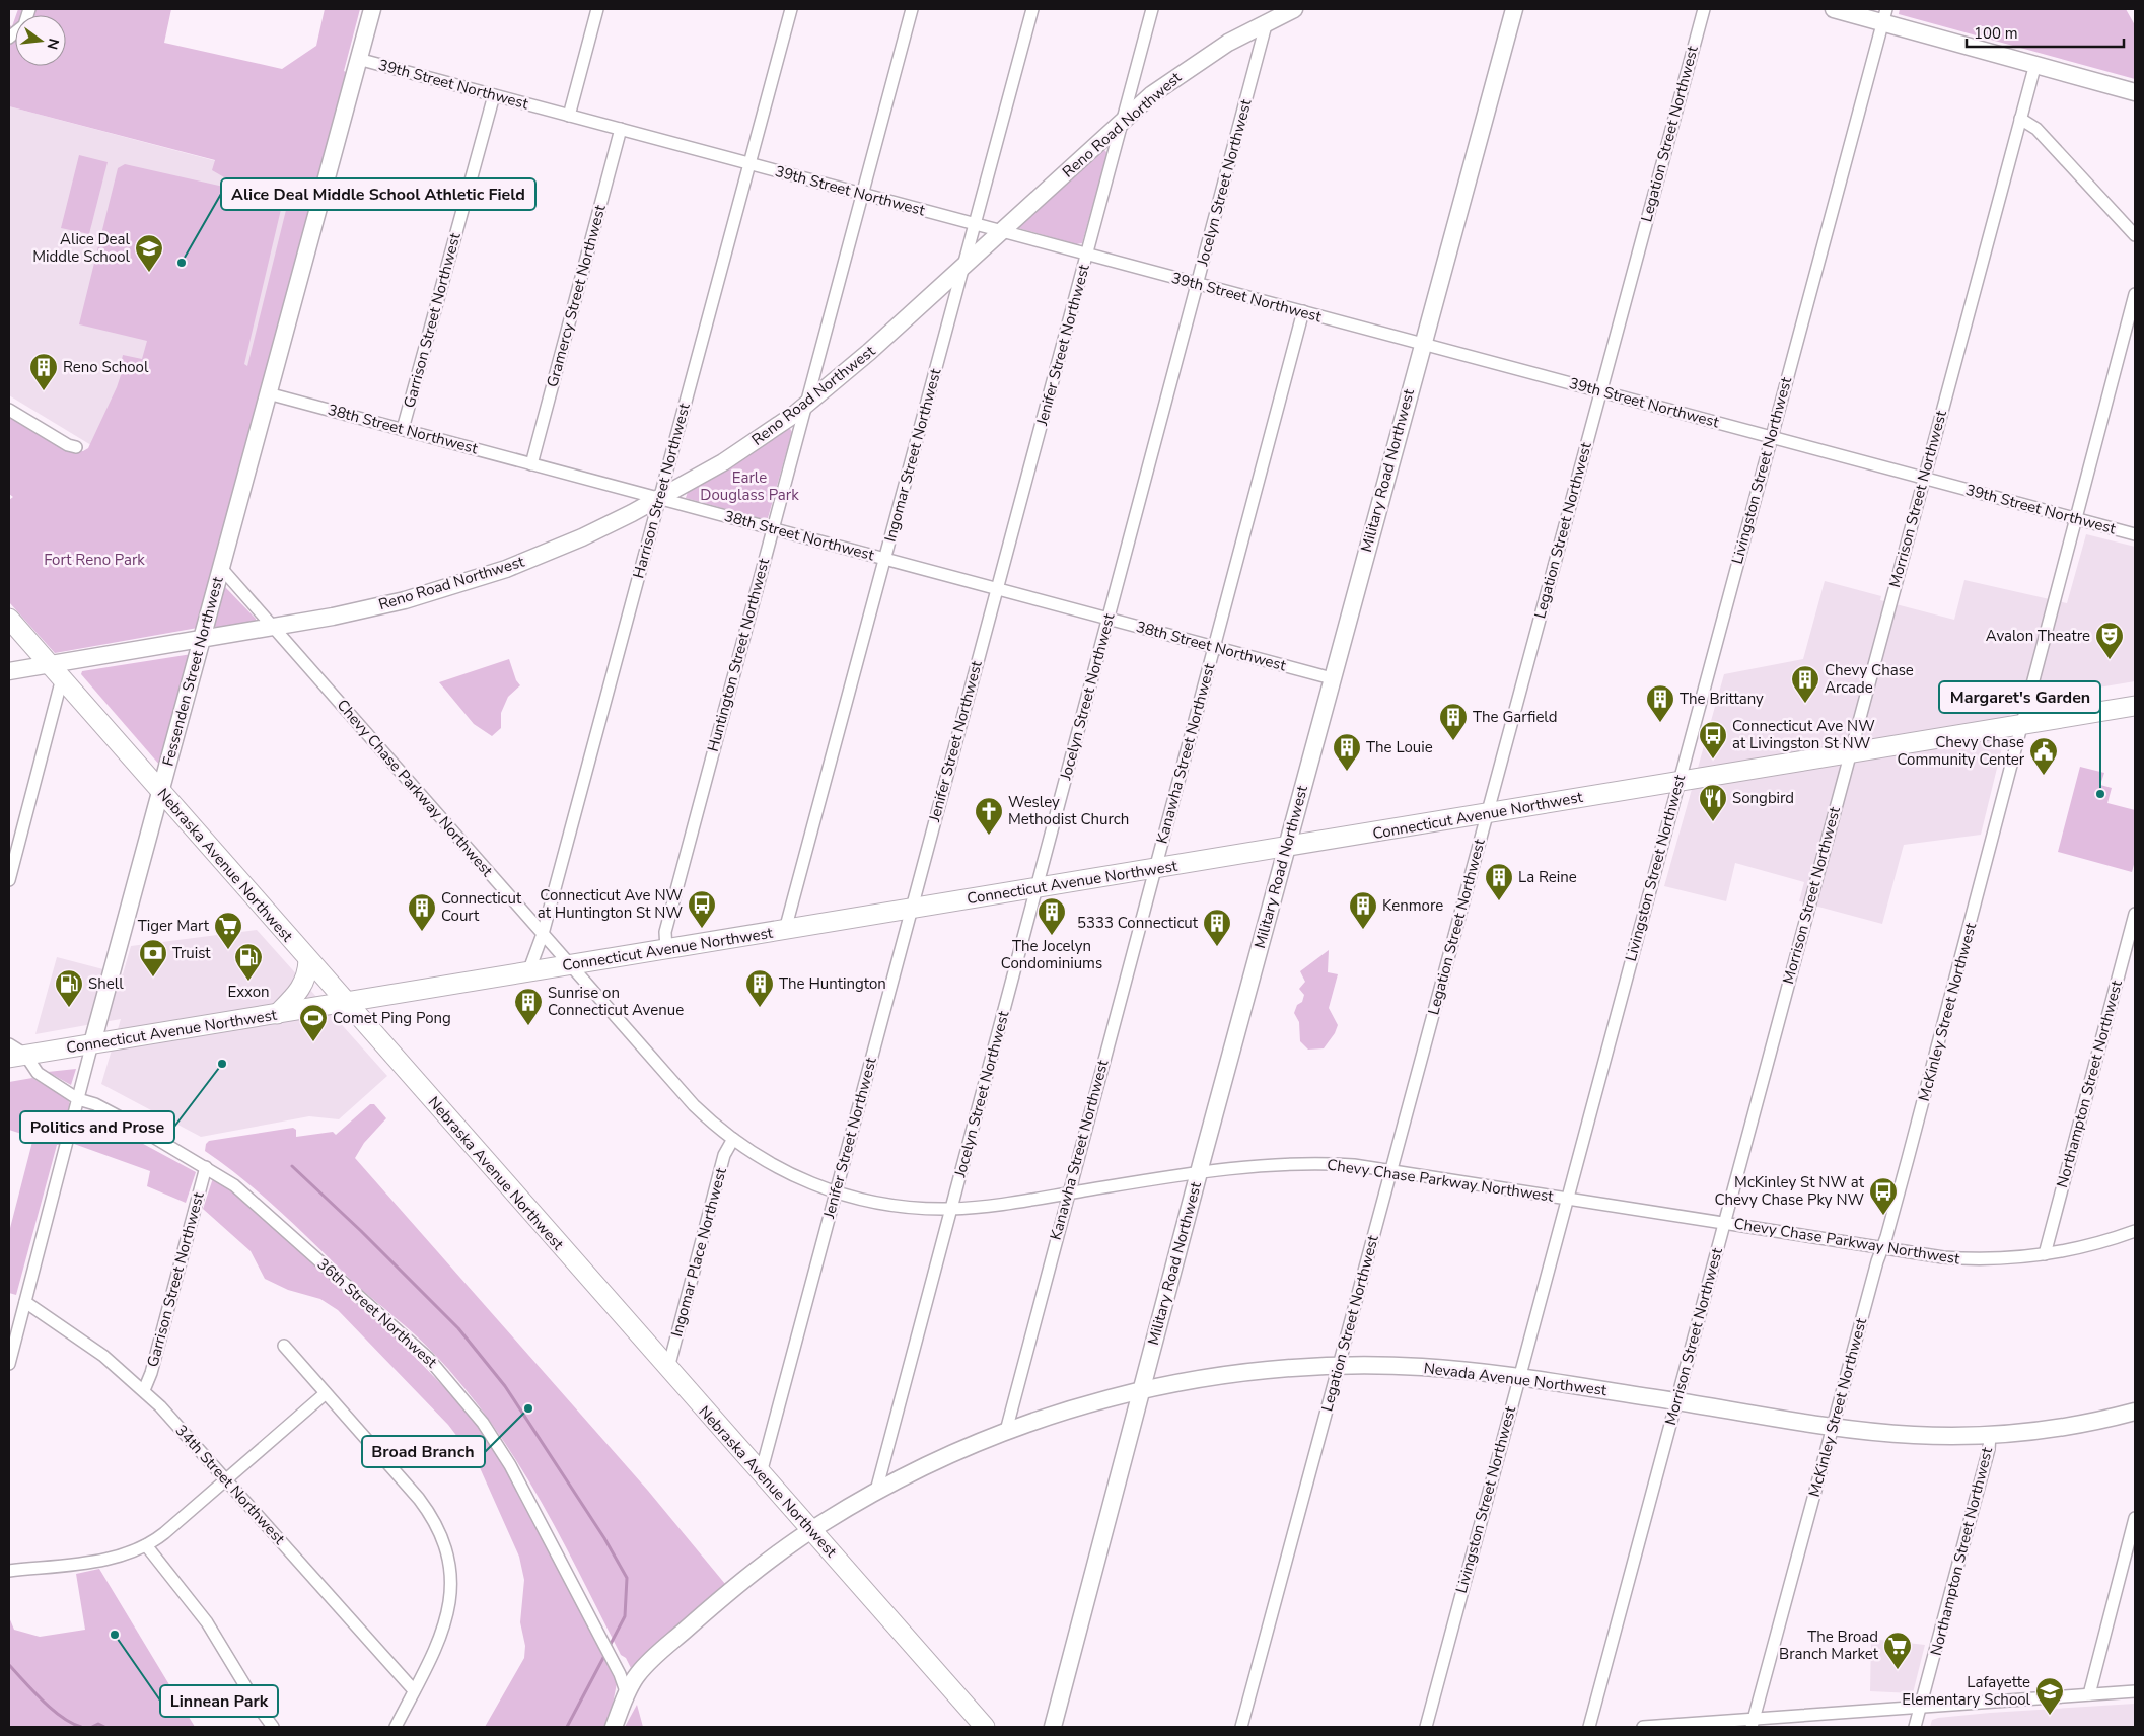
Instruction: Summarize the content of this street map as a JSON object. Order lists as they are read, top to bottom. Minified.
{"streets":{"main road":["Reno Road Northwest","Military Road Northwest","Fessenden Street Northwest","Connecticut Avenue Northwest","Nebraska Avenue Northwest","Nevada Avenue Northwest"],"street":["39th Street Northwest","Legation Street Northwest","Jocelyn Street Northwest","Gramercy Street Northwest","Garrison Street Northwest","Jenifer Street Northwest","38th Street Northwest","Ingomar Street Northwest","Livingston Street Northwest","Harrison Street Northwest","Morrison Street Northwest","Huntington Street Northwest","Kanawha Street Northwest","Chevy Chase Parkway Northwest","McKinley Street Northwest","Northampton Street Northwest","Ingomar Place Northwest","36th Street Northwest","34th Street Northwest"]},"crossings":[["39th Street Northwest","Reno Road Northwest"],["39th Street Northwest","Legation Street Northwest"],["39th Street Northwest","Jocelyn Street Northwest"],["39th Street Northwest","Gramercy Street Northwest"],["39th Street Northwest","Garrison Street Northwest"],["39th Street Northwest","Jenifer Street Northwest"],["39th Street Northwest","Ingomar Street Northwest"],["39th Street Northwest","Military Road Northwest"],["39th Street Northwest","Livingston Street Northwest"],["39th Street Northwest","Harrison Street Northwest"],["39th Street Northwest","Morrison Street Northwest"],["39th Street Northwest","Huntington Street Northwest"],["39th Street Northwest","Fessenden Street Northwest"],["39th Street Northwest","Kanawha Street Northwest"],["39th Street Northwest","McKinley Street Northwest"],["Reno Road Northwest","Jocelyn Street Northwest"],["Reno Road Northwest","Jenifer Street Northwest"],["Reno Road Northwest","38th Street Northwest"],["Reno Road Northwest","Ingomar Street Northwest"],["Reno Road Northwest","Harrison Street Northwest"],["Reno Road Northwest","Huntington Street Northwest"],["Reno Road Northwest","Fessenden Street Northwest"],["Reno Road Northwest","Chevy Chase Parkway Northwest"],["Reno Road Northwest","Nebraska Avenue Northwest"],["Legation Street Northwest","Chevy Chase Parkway Northwest"],["Legation Street Northwest","Connecticut Avenue Northwest"],["Legation Street Northwest","Nevada Avenue Northwest"],["Jocelyn Street Northwest","38th Street Northwest"],["Jocelyn Street Northwest","Chevy Chase Parkway Northwest"],["Jocelyn Street Northwest","Connecticut Avenue Northwest"],["Jocelyn Street Northwest","Nevada Avenue Northwest"],["Gramercy Street Northwest","38th Street Northwest"],["Garrison Street Northwest","38th Street Northwest"],["Garrison Street Northwest","36th Street Northwest"],["Garrison Street Northwest","34th Street Northwest"],["Jenifer Street Northwest","38th Street Northwest"],["Jenifer Street Northwest","Chevy Chase Parkway Northwest"],["Jenifer Street Northwest","Connecticut Avenue Northwest"],["Jenifer Street Northwest","Nebraska Avenue Northwest"],["38th Street Northwest","Ingomar Street Northwest"],["38th Street Northwest","Military Road Northwest"],["38th Street Northwest","Harrison Street Northwest"],["38th Street Northwest","Huntington Street Northwest"],["38th Street Northwest","Fessenden Street Northwest"],["38th Street Northwest","Kanawha Street Northwest"],["Ingomar Street Northwest","Connecticut Avenue Northwest"],["Military Road Northwest","Chevy Chase Parkway Northwest"],["Military Road Northwest","Connecticut Avenue Northwest"],["Military Road Northwest","Nevada Avenue Northwest"],["Livingston Street Northwest","Chevy Chase Parkway Northwest"],["Livingston Street Northwest","Connecticut Avenue Northwest"],["Livingston Street Northwest","Nevada Avenue Northwest"],["Harrison Street Northwest","Chevy Chase Parkway Northwest"],["Harrison Street Northwest","Connecticut Avenue Northwest"],["Morrison Street Northwest","Chevy Chase Parkway Northwest"],["Morrison Street Northwest","Connecticut Avenue Northwest"],["Morrison Street Northwest","Nevada Avenue Northwest"],["Huntington Street Northwest","Connecticut Avenue Northwest"],["Fessenden Street Northwest","Chevy Chase Parkway Northwest"],["Fessenden Street Northwest","Connecticut Avenue Northwest"],["Fessenden Street Northwest","Nebraska Avenue Northwest"],["Fessenden Street Northwest","36th Street Northwest"],["Fessenden Street Northwest","34th Street Northwest"],["Kanawha Street Northwest","Chevy Chase Parkway Northwest"],["Kanawha Street Northwest","Connecticut Avenue Northwest"],["Kanawha Street Northwest","Nevada Avenue Northwest"],["Chevy Chase Parkway Northwest","Connecticut Avenue Northwest"],["Chevy Chase Parkway Northwest","McKinley Street Northwest"],["Chevy Chase Parkway Northwest","Northampton Street Northwest"],["Chevy Chase Parkway Northwest","Ingomar Place Northwest"],["Connecticut Avenue Northwest","Nebraska Avenue Northwest"],["Connecticut Avenue Northwest","McKinley Street Northwest"],["Connecticut Avenue Northwest","36th Street Northwest"],["Nebraska Avenue Northwest","Ingomar Place Northwest"],["Nebraska Avenue Northwest","Nevada Avenue Northwest"],["McKinley Street Northwest","Nevada Avenue Northwest"],["Northampton Street Northwest","Nevada Avenue Northwest"],["36th Street Northwest","Nevada Avenue Northwest"]],"parks":["Earle Douglass Park","Fort Reno Park"],"places":{"other":["Alice Deal Middle School Athletic Field","Margaret's Garden","Politics and Prose","Broad Branch","Linnean Park"],"school or university":["Alice Deal Middle School","Lafayette Elementary School"],"building":["Reno School","Chevy Chase Arcade","The Brittany","The Garfield","The Louie","La Reine","Kenmore","Connecticut Court","The Jocelyn Condominiums","5333 Connecticut","The Huntington","Sunrise on Connecticut Avenue"],"theatre":["Avalon Theatre"],"bus stop":["Connecticut Ave NW at Livingston St NW","Connecticut Ave NW at Huntington St NW","McKinley St NW at Chevy Chase Pky NW"],"public building":["Chevy Chase Community Center"],"restaurant":["Songbird"],"church":["Wesley Methodist Church"],"supermarket":["Tiger Mart","The Broad Branch Market"],"bank":["Truist"],"fuel station":["Exxon","Shell"],"sports":["Comet Ping Pong"]},"scale_bar":"100 m","north":"right"}
